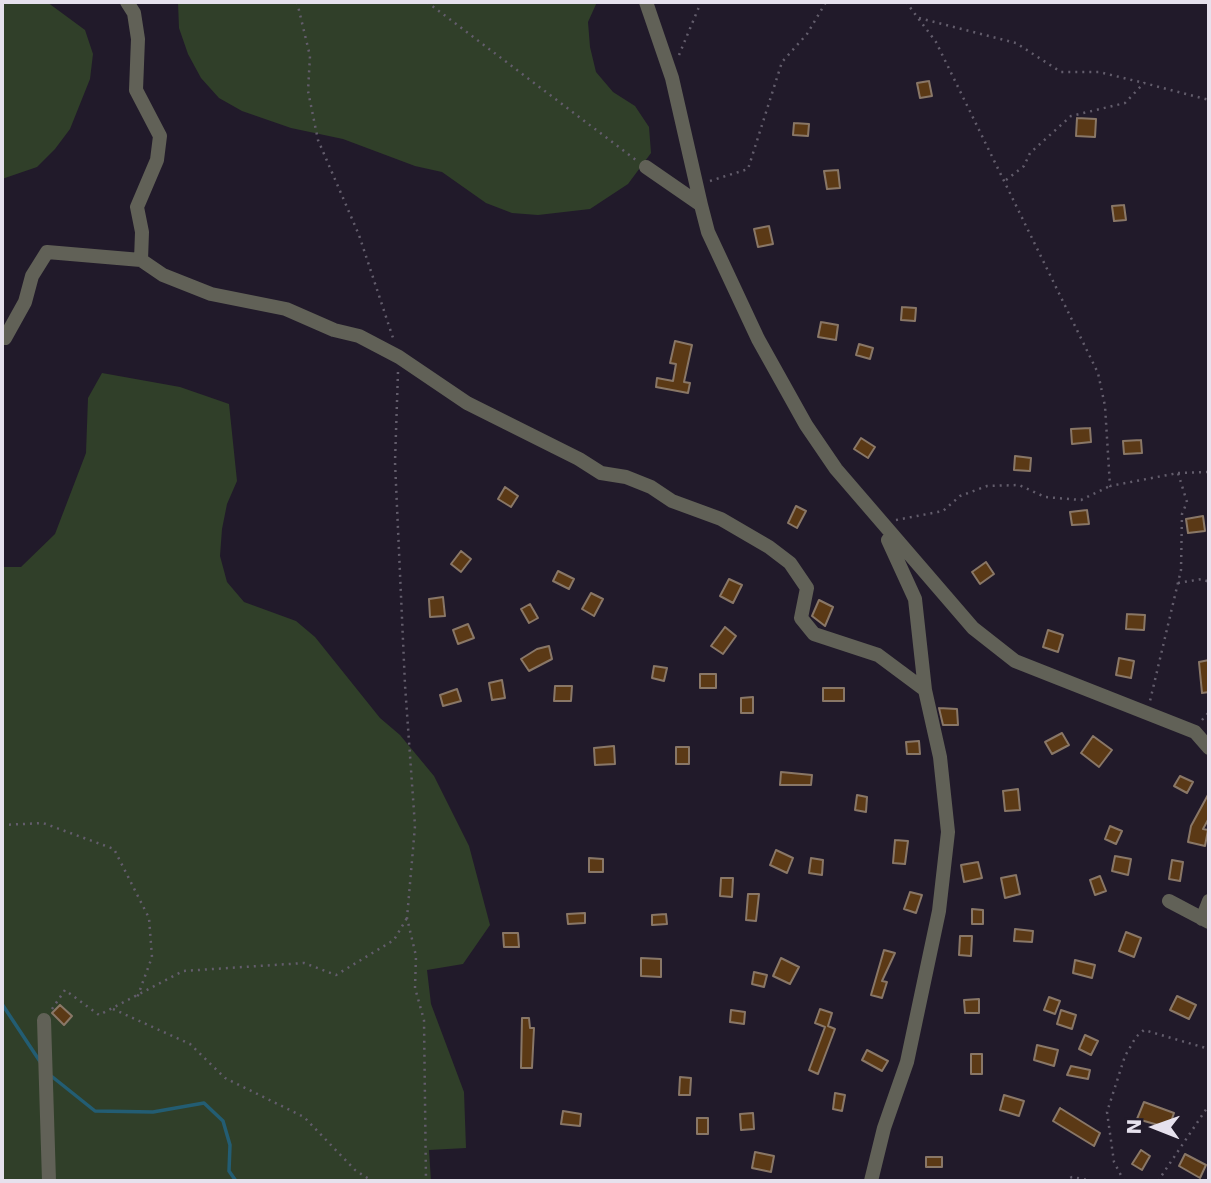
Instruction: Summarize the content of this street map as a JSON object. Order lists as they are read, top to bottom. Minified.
{"north":"left"}
